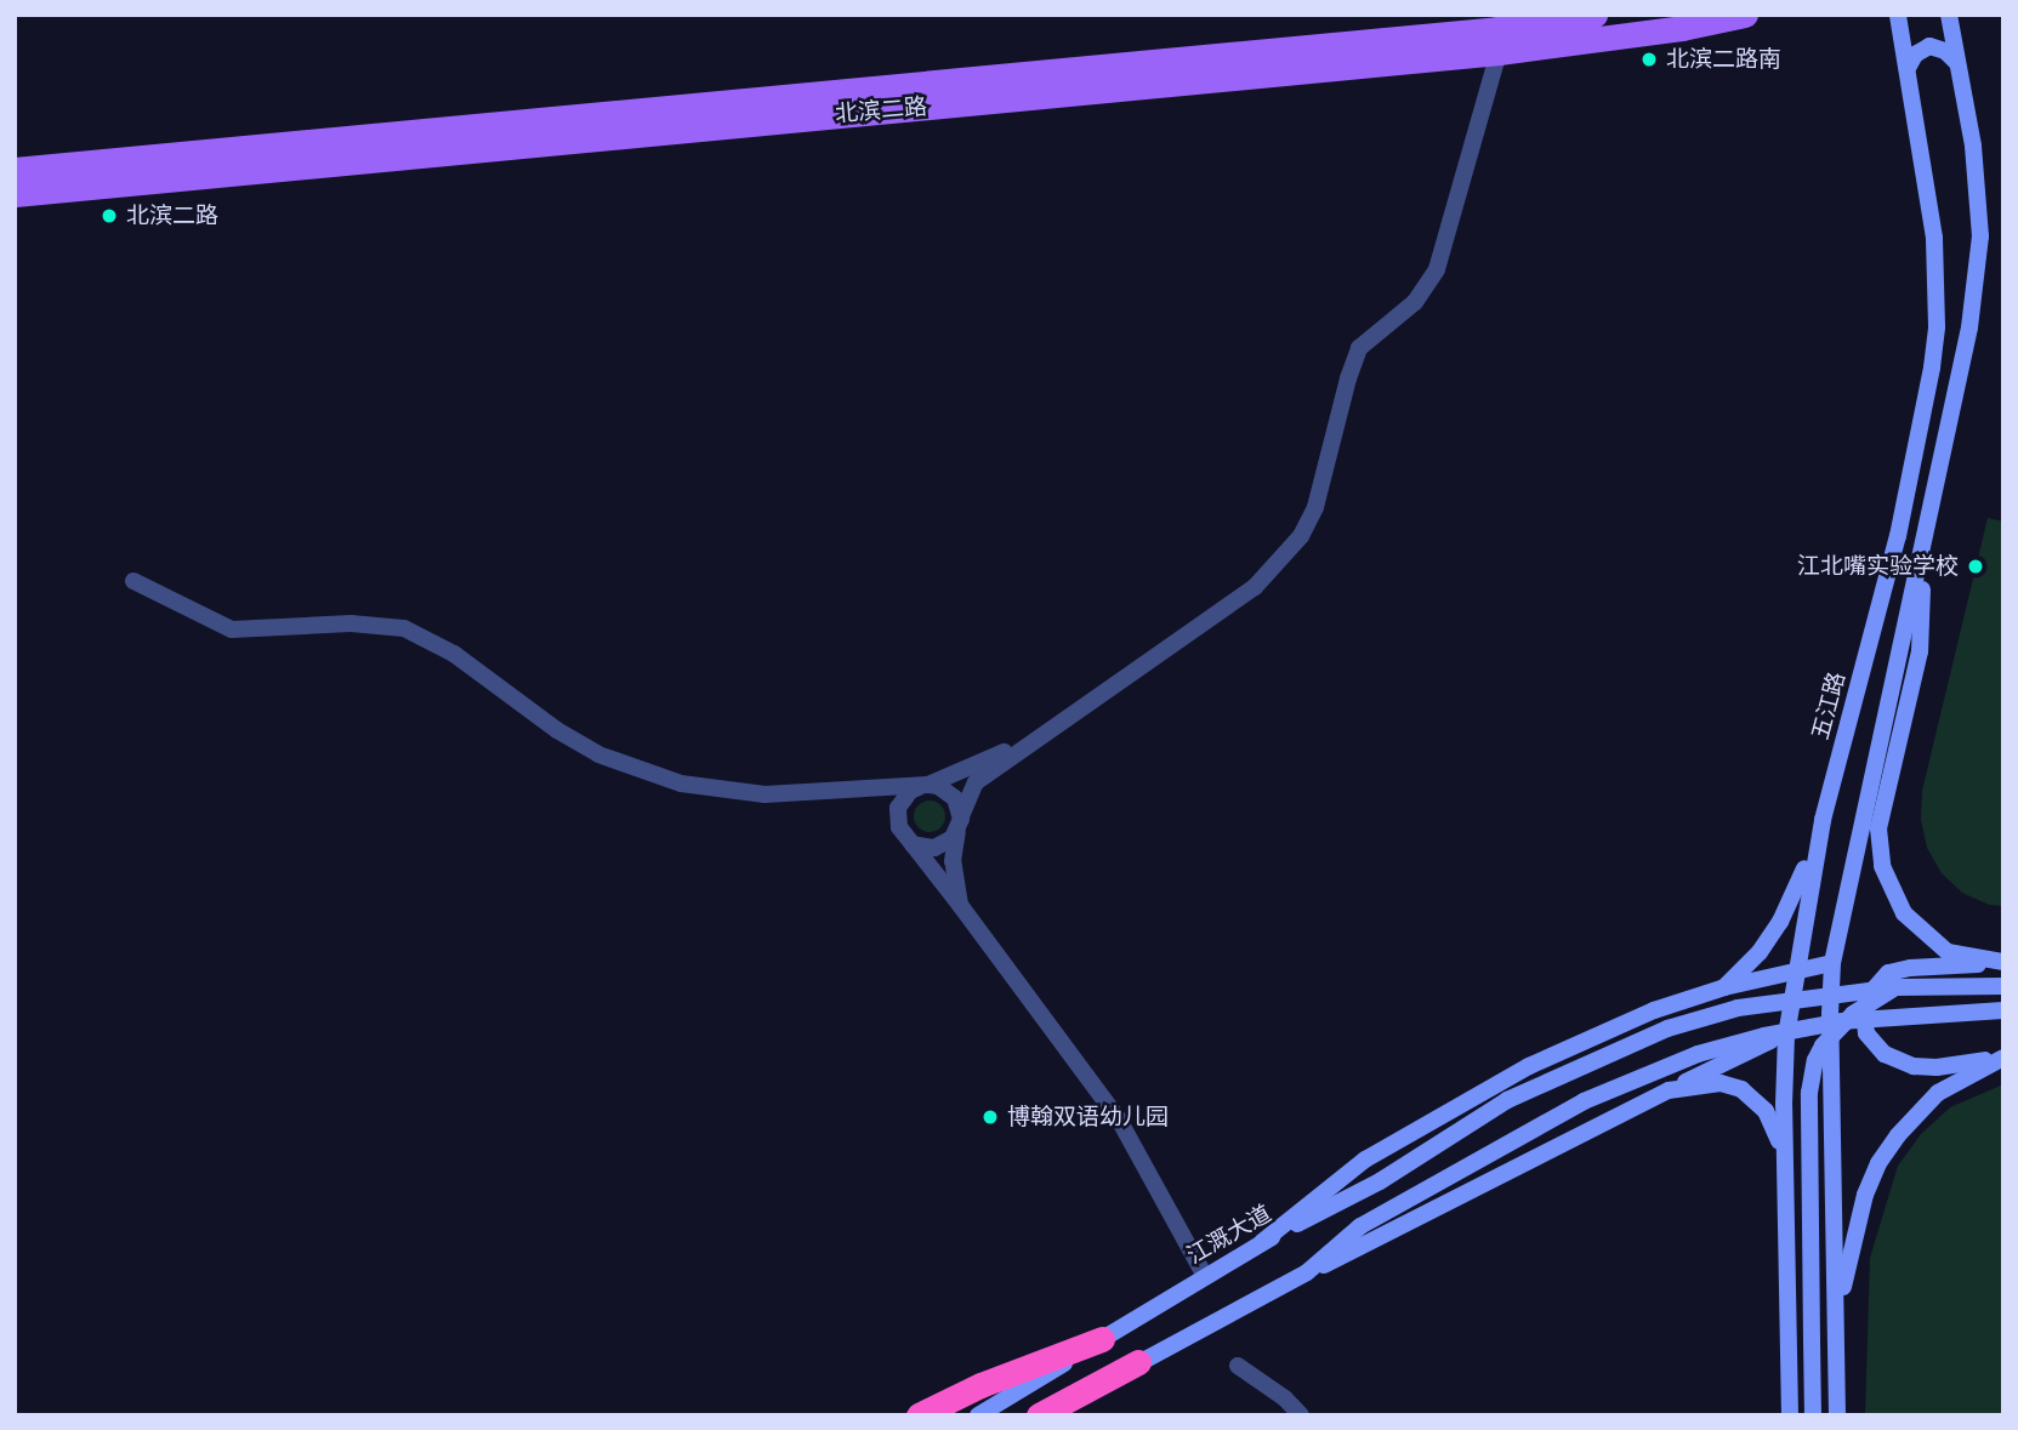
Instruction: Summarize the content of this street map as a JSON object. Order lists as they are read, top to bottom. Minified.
{"streets":{"main road":["北滨二路","五江路","江溉大道"]},"places":["北滨二路南","北滨二路","江北嘴实验学校","博翰双语幼儿园"]}
